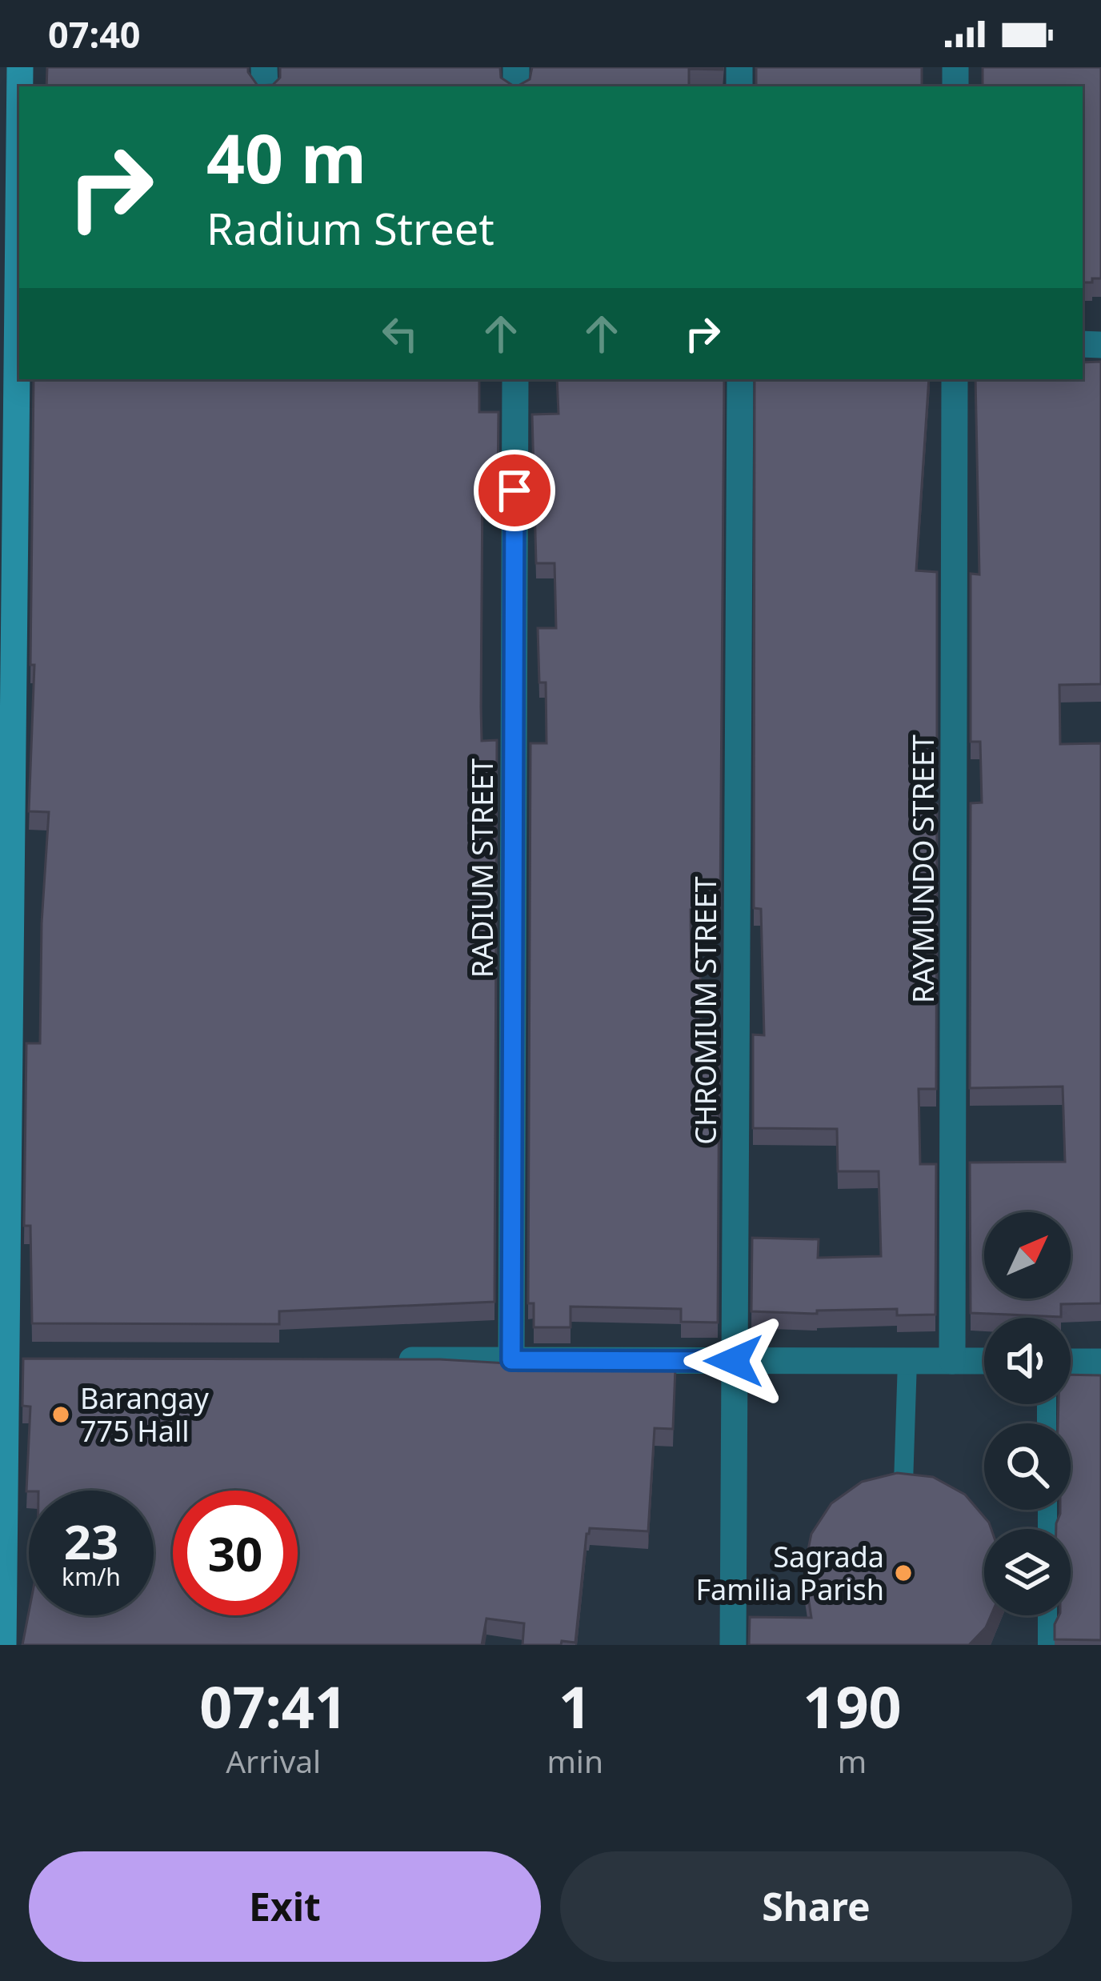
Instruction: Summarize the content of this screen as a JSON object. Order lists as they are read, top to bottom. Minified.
{"streets":{"street":["RADIUM STREET","RAYMUNDO STREET","CHROMIUM STREET"]},"places":["Barangay 775 Hall","Sagrada Familia Parish"],"north":"top right","page":{"status":"07:40","turn":["40 m","Radium Street"],"speed":"23 km/h","limit":"30","eta":["07:41","Arrival","1","min","190","m"],"buttons":["Exit","Share"]}}
